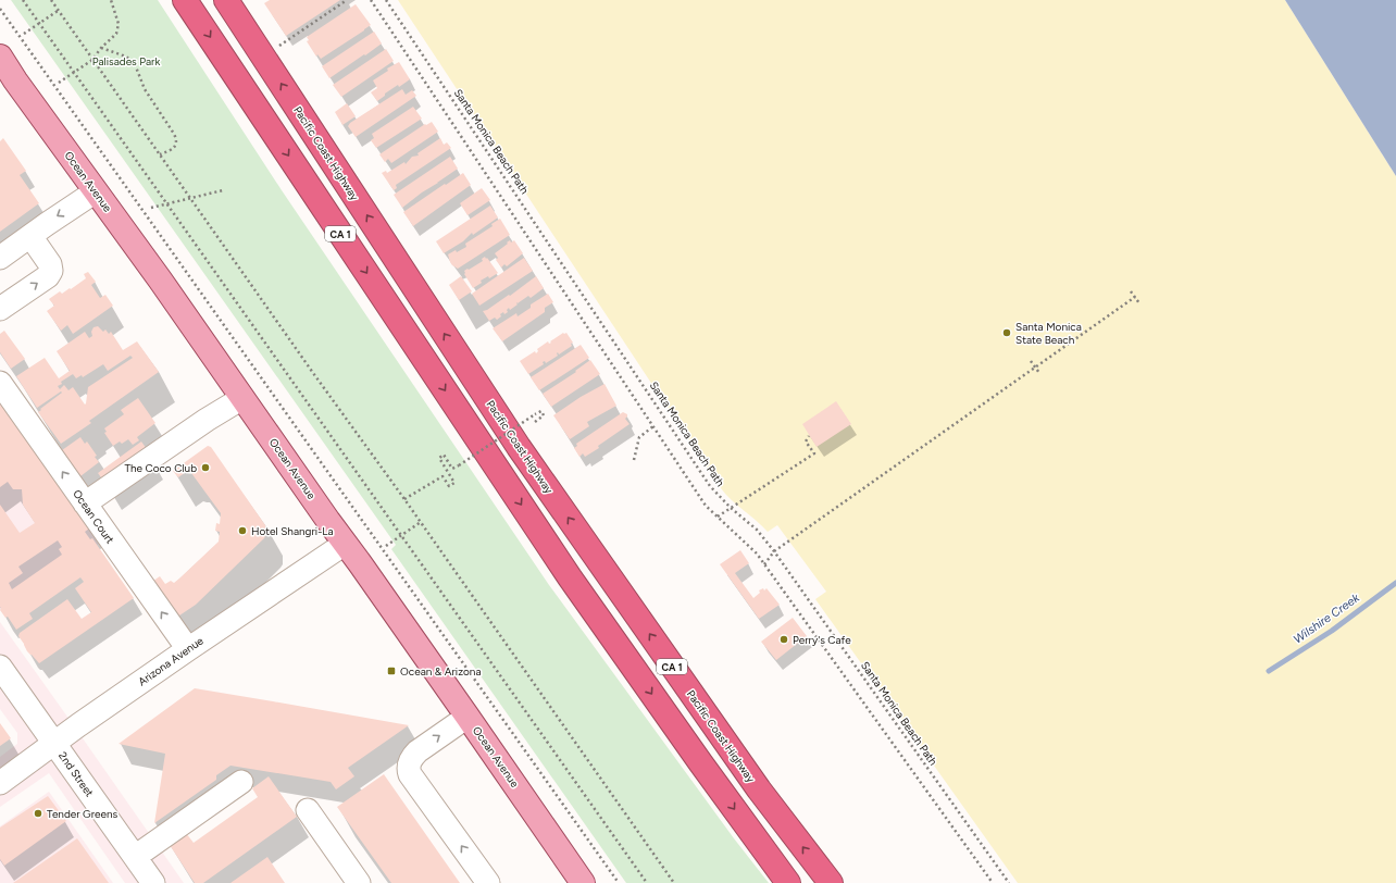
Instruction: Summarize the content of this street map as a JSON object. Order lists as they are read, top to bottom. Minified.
{"streets":{"highway":["Pacific Coast Highway","CA 1"],"main road":["Ocean Avenue"],"street":["Ocean Court","Arizona Avenue","2nd Street"],"path":["Santa Monica Beach Path"]},"crossings":[["Ocean Avenue","Arizona Avenue"],["Ocean Court","Arizona Avenue"],["Arizona Avenue","2nd Street"]],"one_way":["Ocean Court"],"water":["Wilshire Creek"],"parks":["Palisades Park"],"places":{"other":["Santa Monica State Beach","The Coco Club","Hotel Shangri-La","Perry's Cafe","Tender Greens"],"transit":["Ocean & Arizona"]}}
